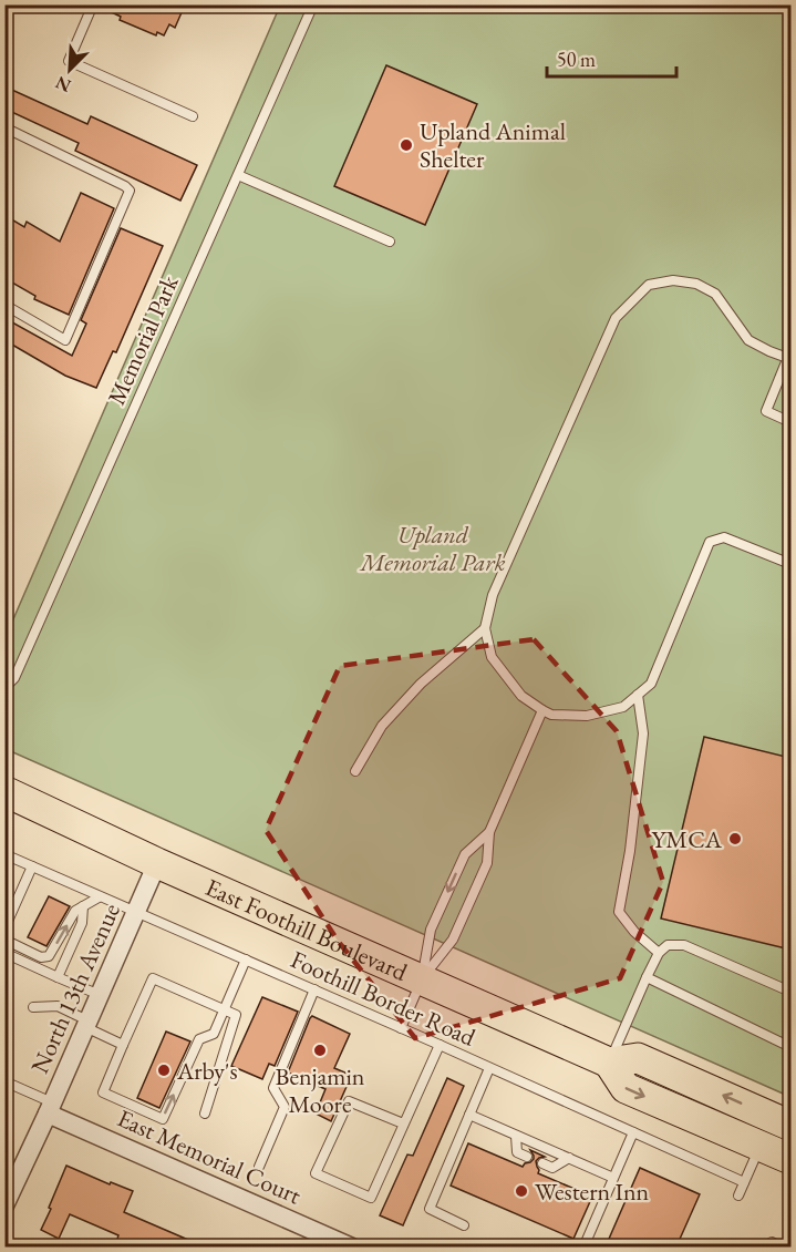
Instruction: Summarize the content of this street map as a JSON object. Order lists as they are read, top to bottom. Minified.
{"streets":{"main road":["East Foothill Boulevard"],"street":["North 13th Avenue","East Memorial Court"],"lane":["Memorial Park","Foothill Border Road"]},"crossings":[["East Foothill Boulevard","North 13th Avenue"],["North 13th Avenue","Foothill Border Road"],["North 13th Avenue","East Memorial Court"]],"parks":["Upland Memorial Park"],"places":["Upland Animal Shelter","YMCA","Benjamin Moore","Arby's","Western Inn"],"scale_bar":"50 m","north":"bottom left"}
